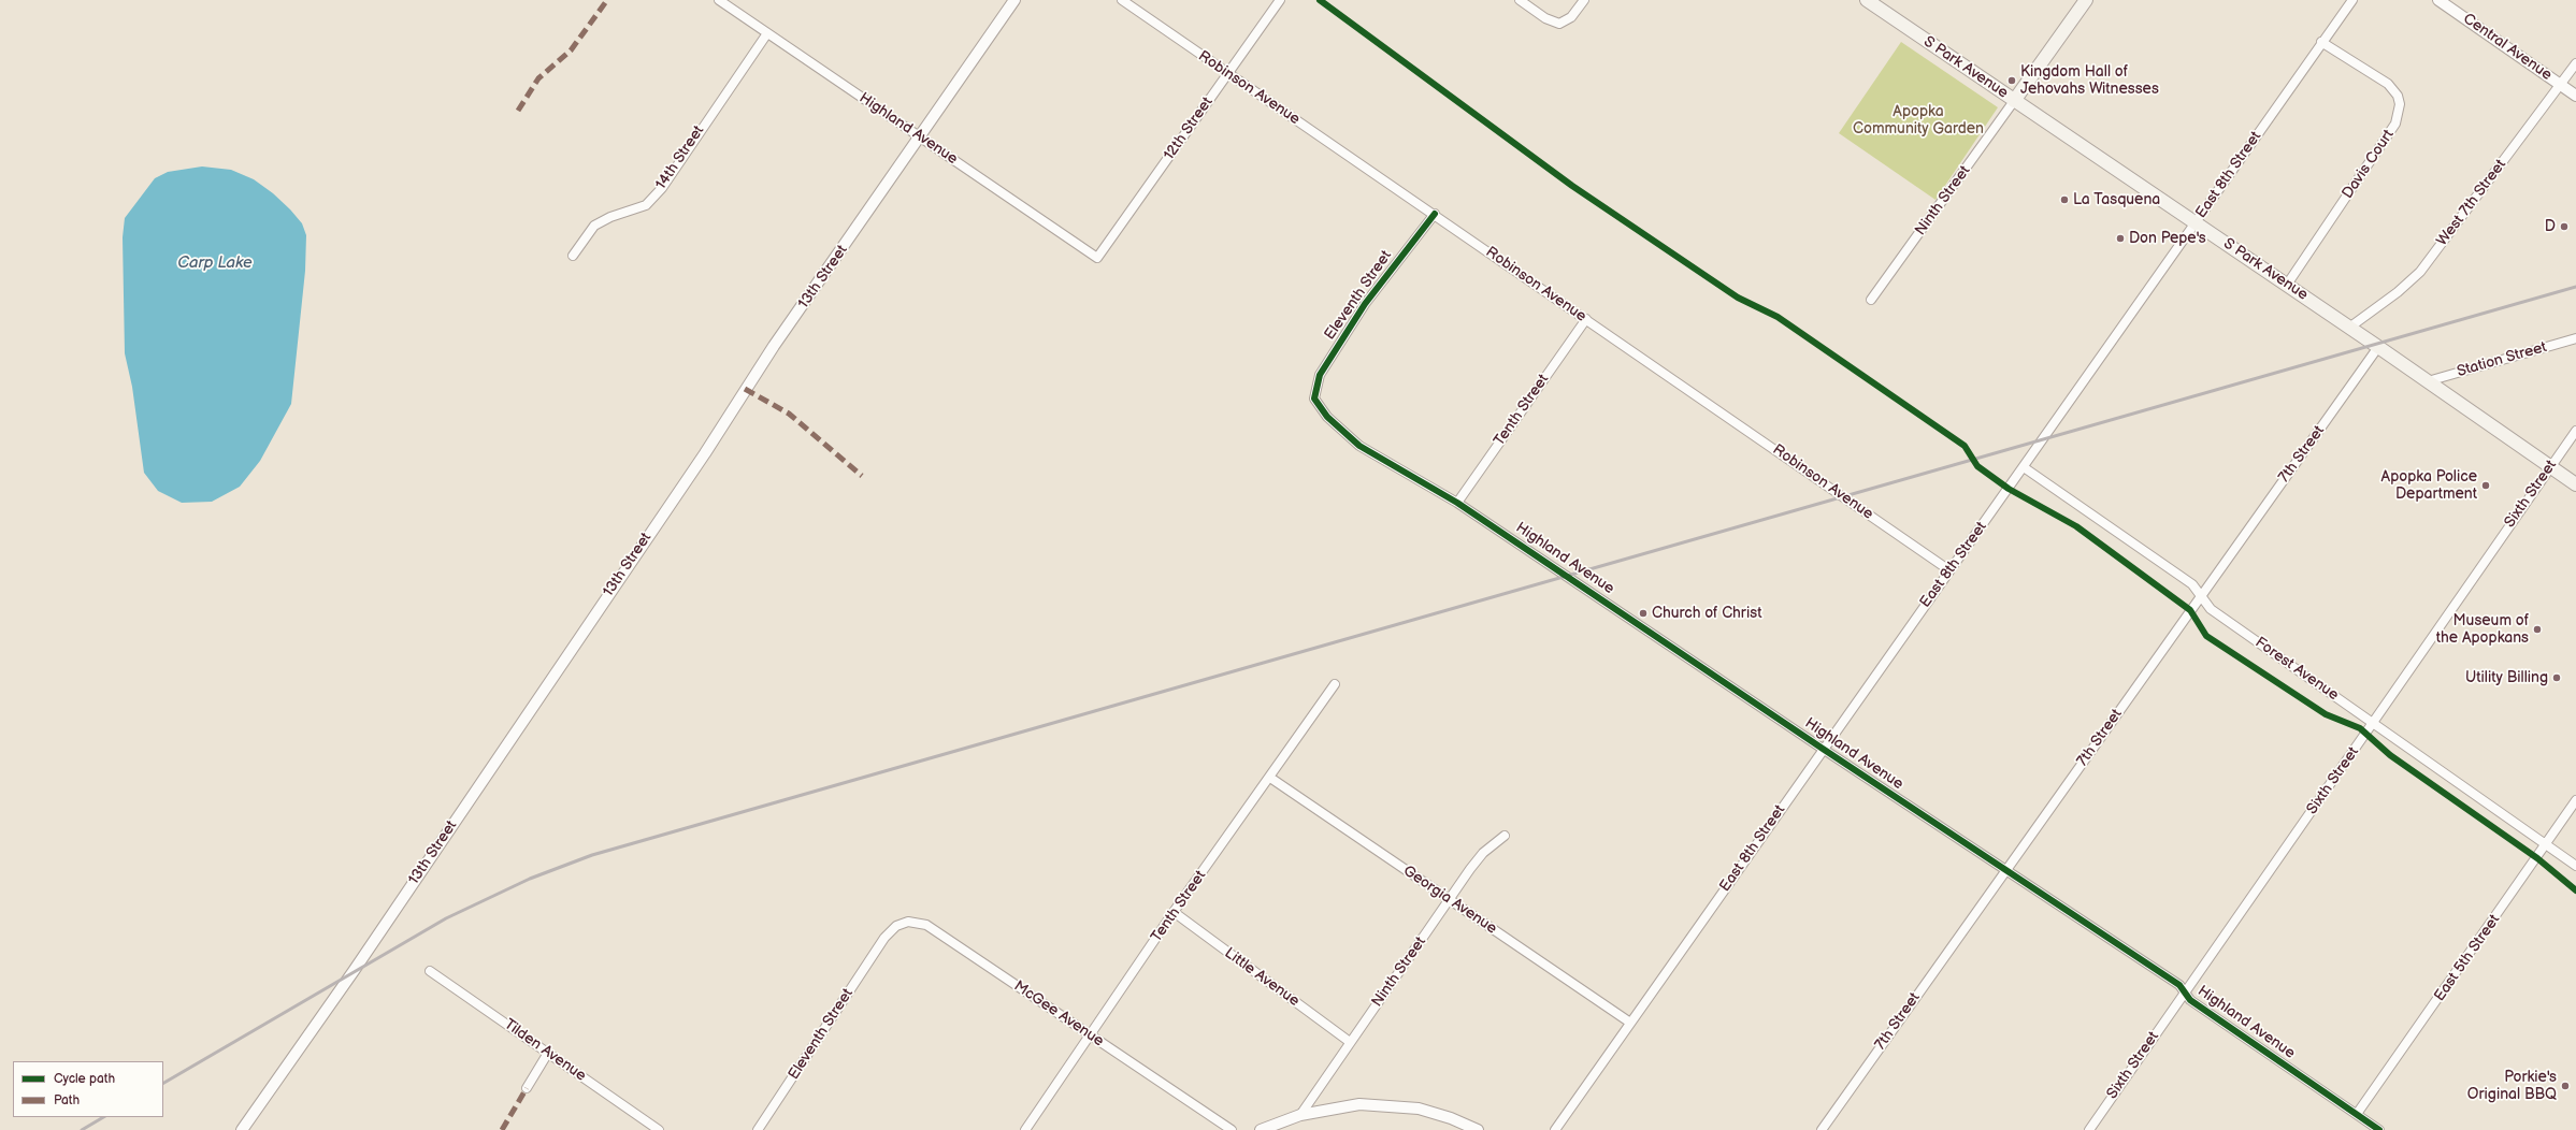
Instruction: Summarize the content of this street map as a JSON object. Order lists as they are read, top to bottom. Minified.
{"streets":{"main road":["S Park Avenue"],"street":["Central Avenue","Robinson Avenue","Highland Avenue","12th Street","14th Street","Davis Court","East 8th Street","Ninth Street","West 7th Street","13th Street","Eleventh Street","Station Street","Tenth Street","7th Street","Sixth Street","Forest Avenue","Georgia Avenue","East 5th Street","Little Avenue","McGee Avenue","Tilden Avenue"]},"crossings":[["Central Avenue","West 7th Street"],["S Park Avenue","Davis Court"],["S Park Avenue","East 8th Street"],["S Park Avenue","Ninth Street"],["S Park Avenue","West 7th Street"],["S Park Avenue","Station Street"],["S Park Avenue","7th Street"],["S Park Avenue","Sixth Street"],["Robinson Avenue","12th Street"],["Robinson Avenue","East 8th Street"],["Robinson Avenue","Eleventh Street"],["Robinson Avenue","Tenth Street"],["Highland Avenue","12th Street"],["Highland Avenue","14th Street"],["Highland Avenue","East 8th Street"],["Highland Avenue","13th Street"],["Highland Avenue","Eleventh Street"],["Highland Avenue","Tenth Street"],["Highland Avenue","7th Street"],["Highland Avenue","Sixth Street"],["Highland Avenue","East 5th Street"],["Davis Court","East 8th Street"],["East 8th Street","Forest Avenue"],["East 8th Street","Georgia Avenue"],["Ninth Street","Georgia Avenue"],["Ninth Street","Little Avenue"],["Eleventh Street","McGee Avenue"],["Tenth Street","Georgia Avenue"],["Tenth Street","Little Avenue"],["Tenth Street","McGee Avenue"],["7th Street","Forest Avenue"],["Sixth Street","Forest Avenue"],["Forest Avenue","East 5th Street"]],"water":["Carp Lake"],"parks":["Apopka Community Garden"],"places":["Kingdom Hall of Jehovahs Witnesses","La Tasquena","D","Don Pepe's","Apopka Police Department","Church of Christ","Museum of the Apopkans","Utility Billing","Porkie's Original BBQ"],"legend":["Cycle path","Path"]}
